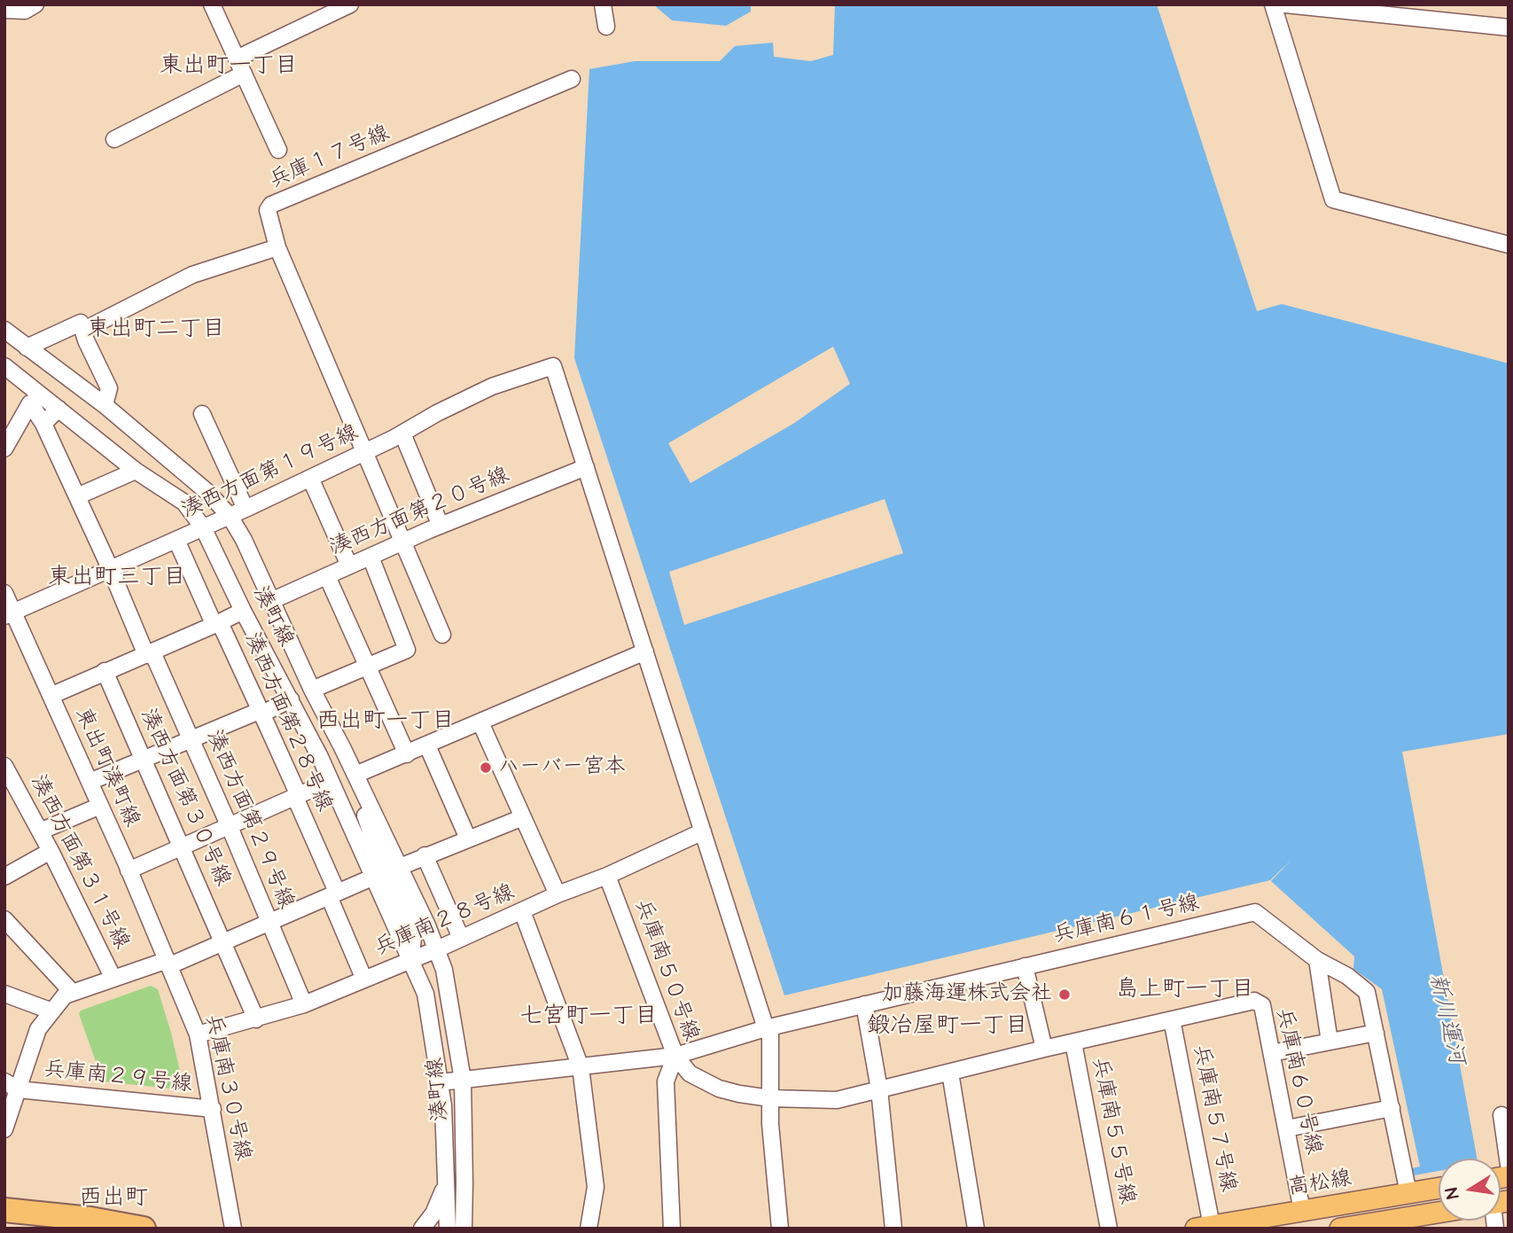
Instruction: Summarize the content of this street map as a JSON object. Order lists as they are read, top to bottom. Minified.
{"streets":{"main road":["高松線"],"street":["兵庫１７号線","湊西方面第１９号線","湊西方面第２０号線","湊町線","湊西方面第２８号線","東出町湊町線","湊西方面第３０号線","湊西方面第２９号線","湊西方面第３１号線","兵庫南６１号線","兵庫南２８号線","兵庫南５０号線","兵庫南２９号線","兵庫南６０号線","兵庫南３０号線","兵庫南５７号線","兵庫南５５号線"]},"crossings":[["湊西方面第１９号線","湊西方面第２０号線"],["湊西方面第１９号線","湊町線"],["湊西方面第１９号線","湊西方面第２８号線"],["湊西方面第１９号線","東出町湊町線"],["湊西方面第１９号線","湊西方面第２９号線"],["湊西方面第２０号線","湊町線"],["湊町線","兵庫南６１号線"],["湊町線","兵庫南２８号線"],["湊西方面第２８号線","兵庫南２８号線"],["東出町湊町線","兵庫南３０号線"],["湊西方面第３０号線","兵庫南２８号線"],["湊西方面第２９号線","兵庫南２８号線"],["兵庫南６１号線","兵庫南５０号線"],["兵庫南６１号線","高松線"],["兵庫南２８号線","兵庫南５０号線"],["兵庫南２８号線","兵庫南３０号線"],["兵庫南２９号線","兵庫南３０号線"],["兵庫南６０号線","兵庫南５７号線"],["兵庫南６０号線","高松線"],["兵庫南５７号線","高松線"]],"districts":["東出町一丁目","東出町二丁目","東出町三丁目","西出町一丁目","島上町一丁目","七宮町一丁目","鍛冶屋町一丁目","西出町"],"water":["新川運河"],"places":["ハーバー宮本","加藤海運株式会社"],"north":"left"}
